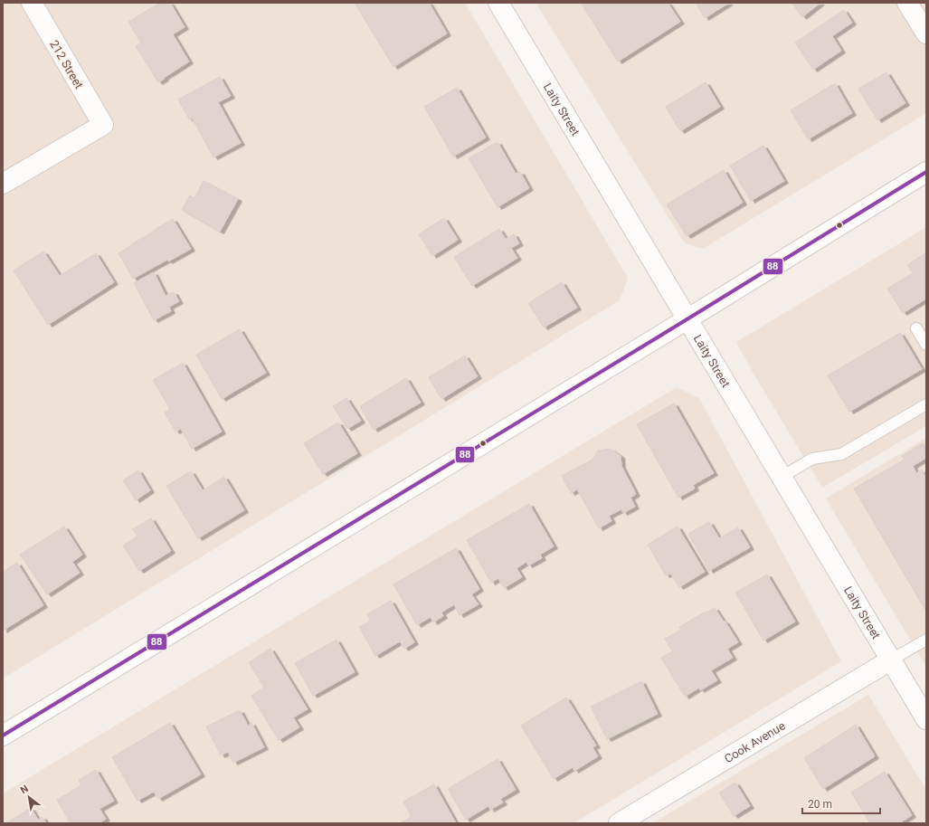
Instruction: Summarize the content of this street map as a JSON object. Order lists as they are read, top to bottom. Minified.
{"streets":{"street":["212 Street","Laity Street","Cook Avenue"]},"crossings":[["Laity Street","Cook Avenue"]],"lines":["transit line 88"],"scale_bar":"20 m","north":"top left"}
